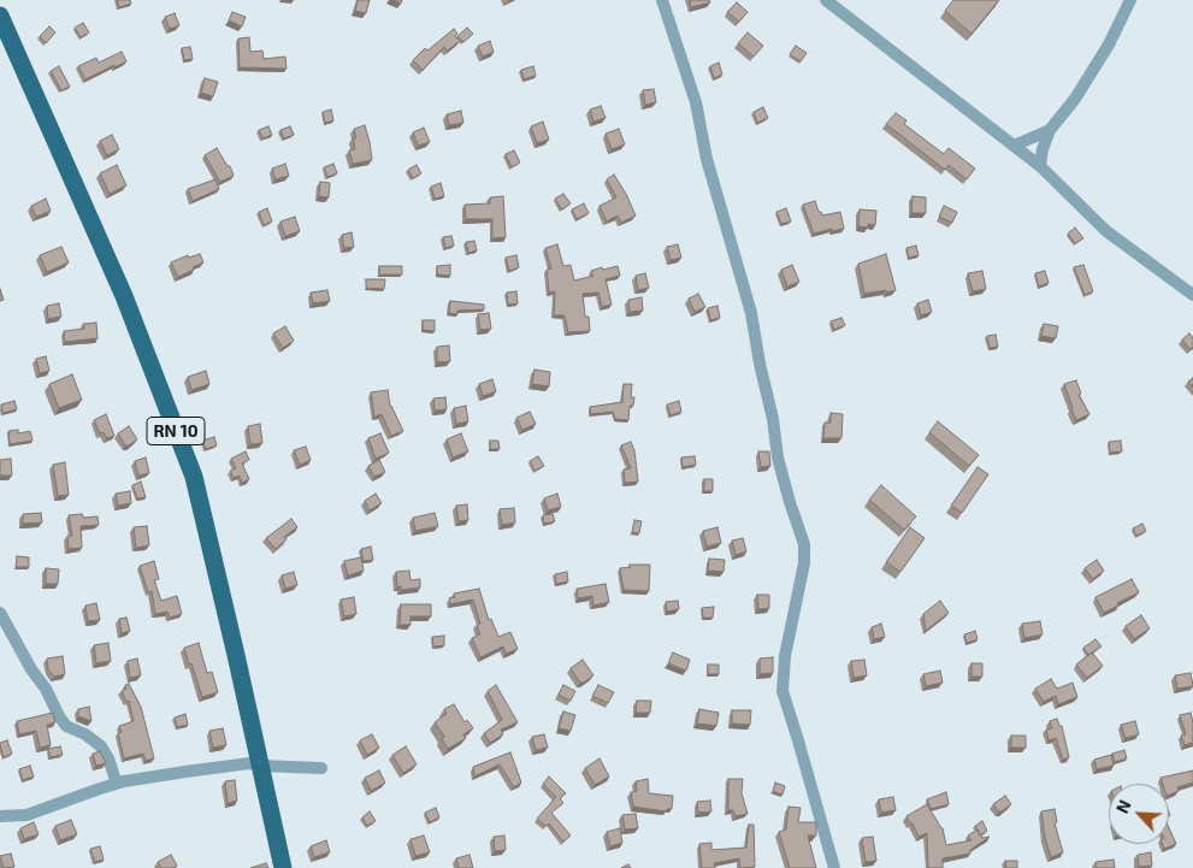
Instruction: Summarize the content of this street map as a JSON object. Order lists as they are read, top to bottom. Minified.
{"streets":{"main road":["RN 10"]},"north":"top left"}
